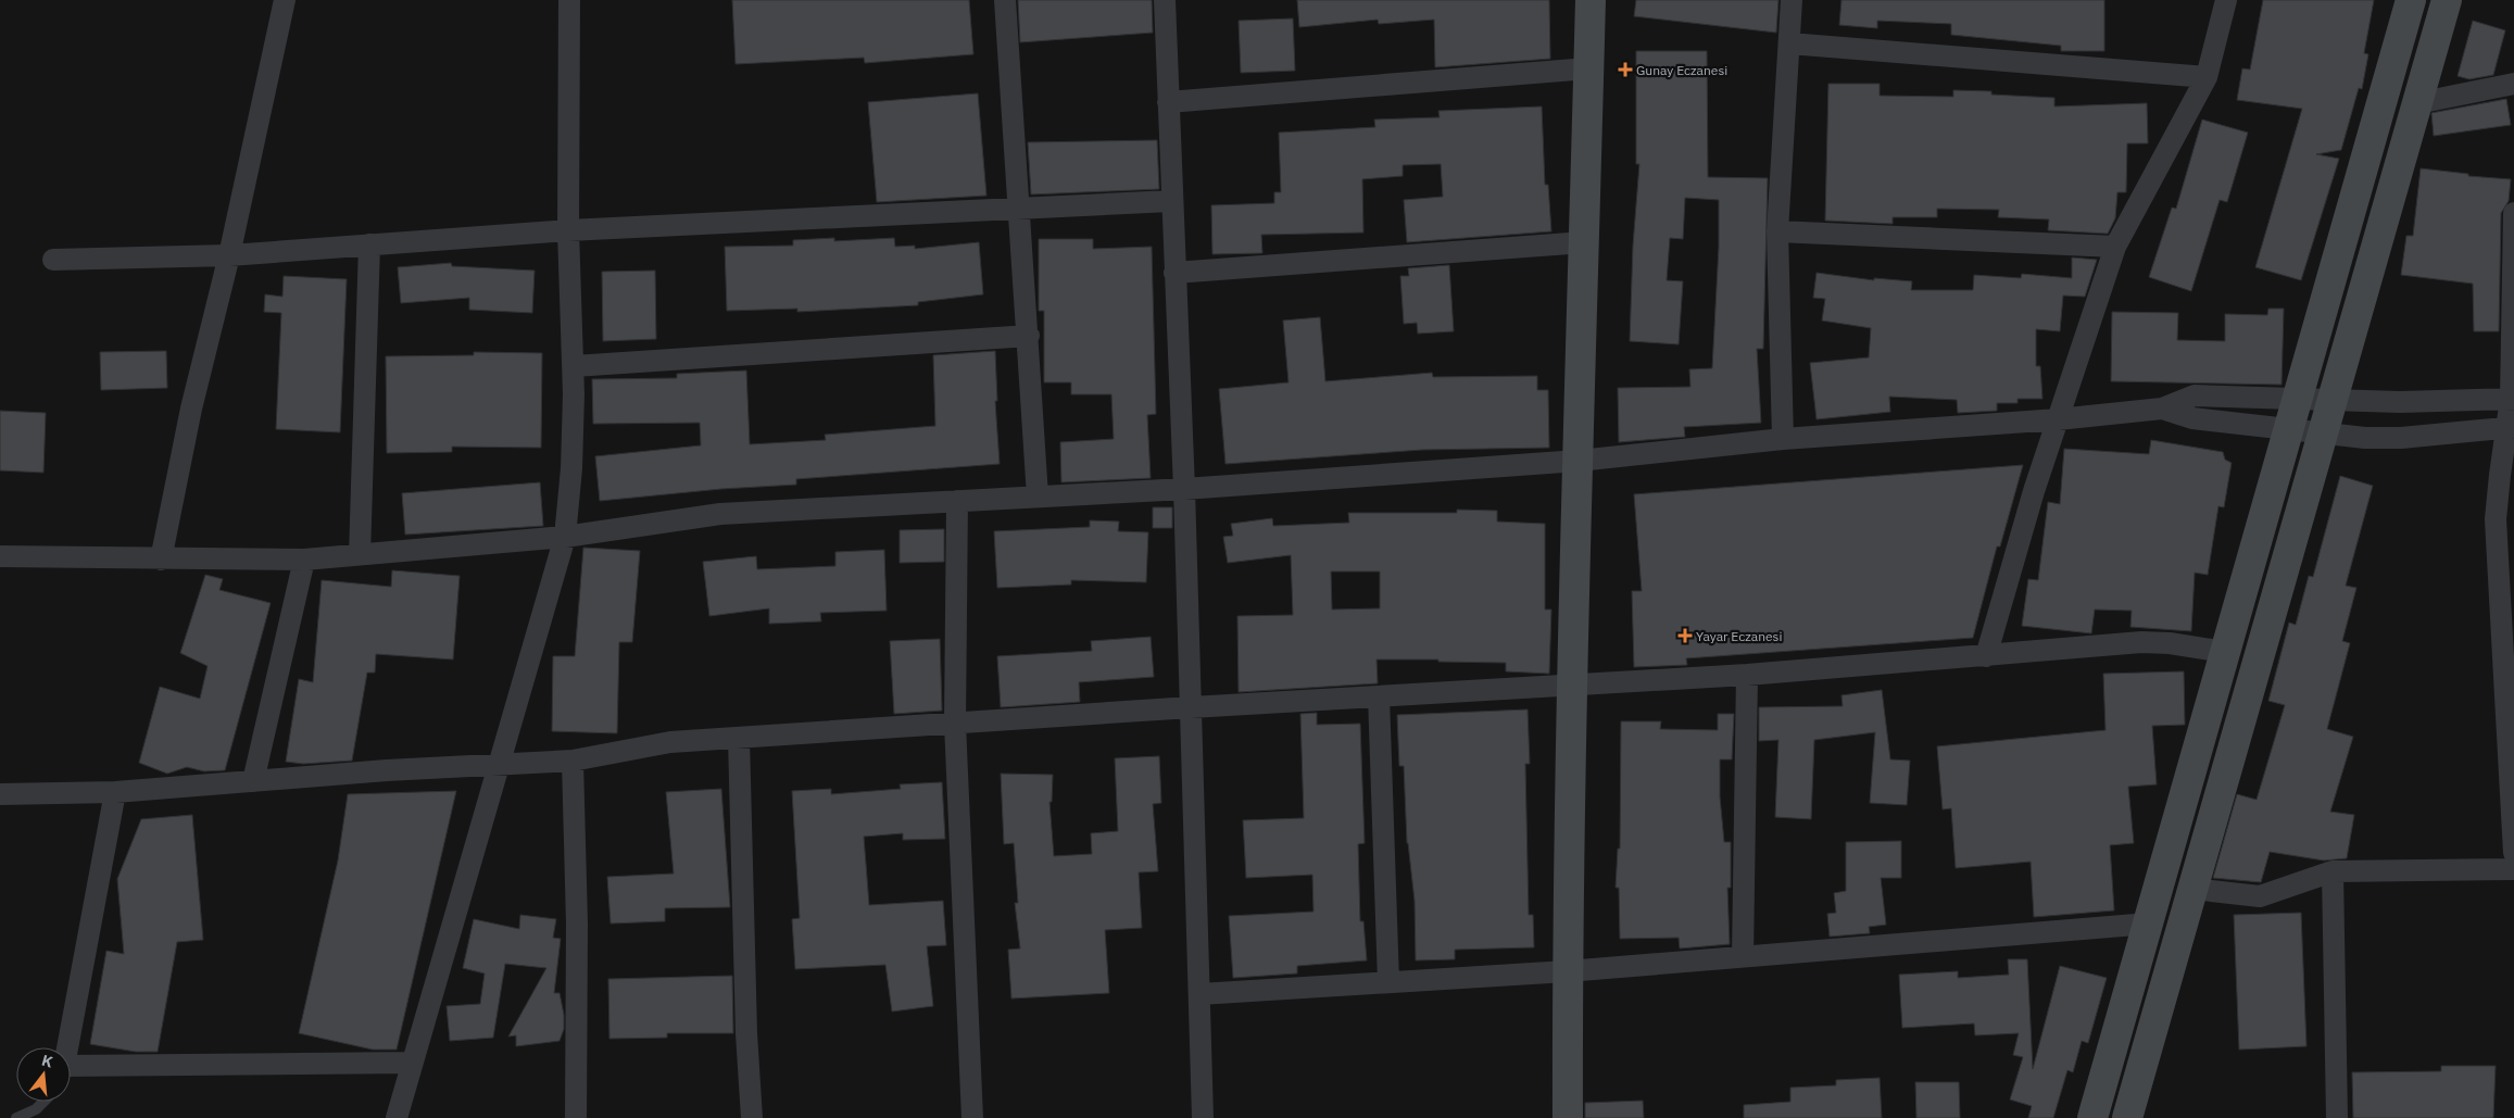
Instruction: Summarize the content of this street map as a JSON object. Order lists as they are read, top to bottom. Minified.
{"places":{"health":["Gunay Eczanesi","Yayar Eczanesi"]},"north":"top"}
